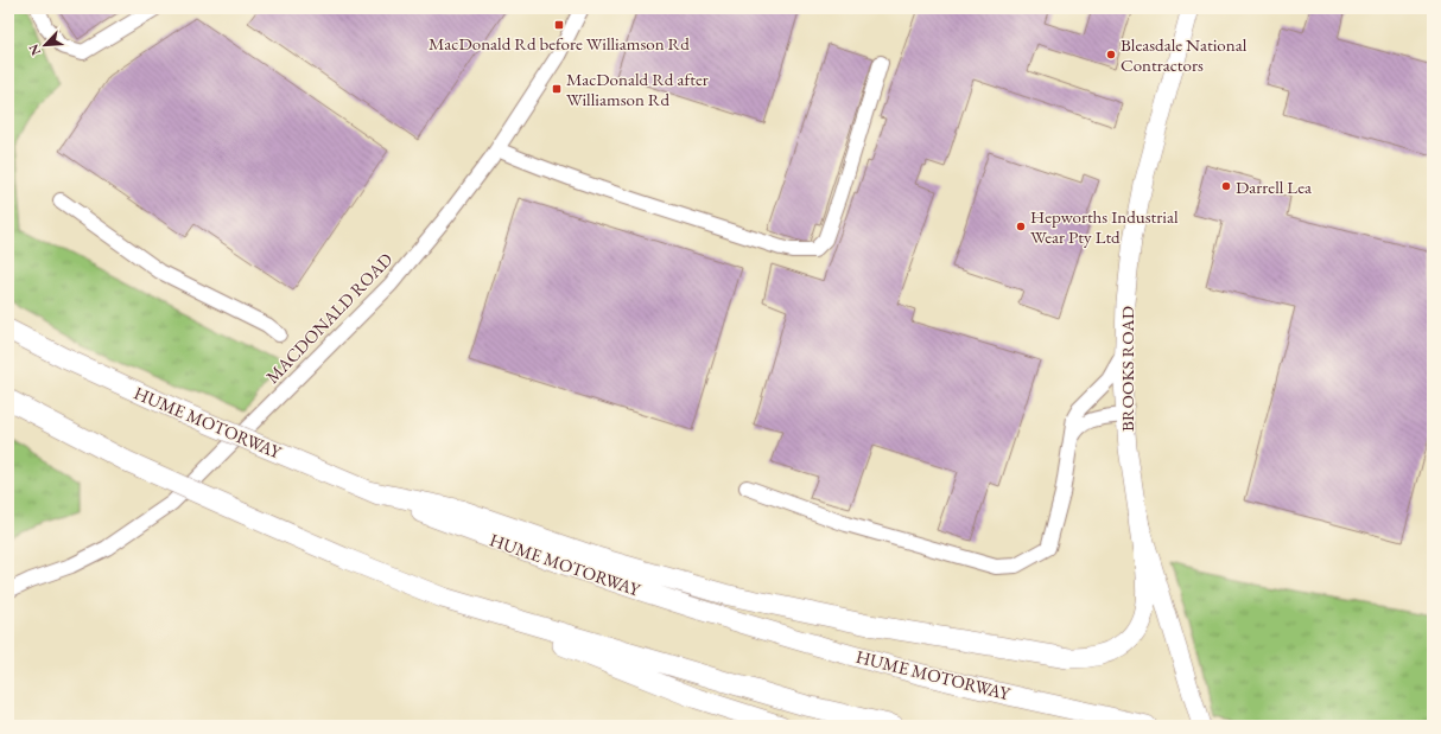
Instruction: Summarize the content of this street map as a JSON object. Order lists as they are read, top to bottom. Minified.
{"streets":{"highway":["HUME MOTORWAY"],"main road":["BROOKS ROAD"],"street":["MACDONALD ROAD"]},"places":{"transit":["MacDonald Rd before Williamson Rd","MacDonald Rd after Williamson Rd"],"other":["Bleasdale National Contractors","Darrell Lea","Hepworths Industrial Wear Pty Ltd"]},"north":"bottom left"}
